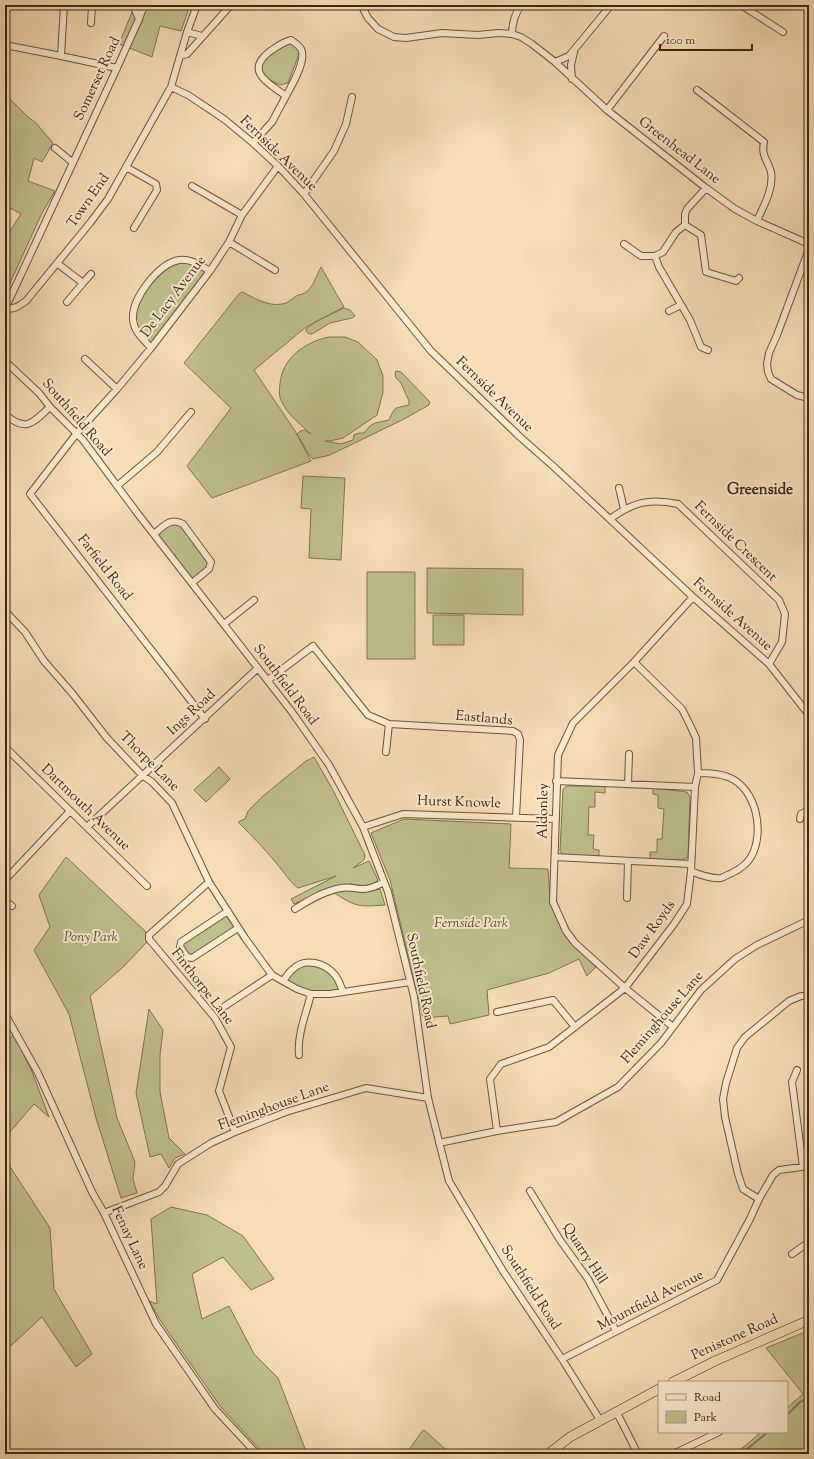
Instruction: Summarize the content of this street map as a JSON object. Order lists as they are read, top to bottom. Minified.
{"streets":{"highway":["Penistone Road"],"street":["Somerset Road","Greenhead Lane","Fernside Avenue","Town End","De Lacy Avenue","Southfield Road","Fernside Crescent","Farfield Road","Ings Road","Eastlands","Thorpe Lane","Hurst Knowle","Dartmouth Avenue","Aldonley","Daw Royds","Finthorpe Lane","Fleminghouse Lane","Fenay Lane","Quarry Hill","Mountfield Avenue"]},"crossings":[["Somerset Road","Town End"],["Fernside Avenue","Town End"],["Fernside Avenue","De Lacy Avenue"],["Fernside Avenue","Fernside Crescent"],["Fernside Avenue","Aldonley"],["De Lacy Avenue","Southfield Road"],["De Lacy Avenue","Farfield Road"],["Southfield Road","Farfield Road"],["Southfield Road","Ings Road"],["Southfield Road","Eastlands"],["Southfield Road","Thorpe Lane"],["Southfield Road","Hurst Knowle"],["Southfield Road","Fleminghouse Lane"],["Southfield Road","Mountfield Avenue"],["Farfield Road","Ings Road"],["Ings Road","Thorpe Lane"],["Ings Road","Dartmouth Avenue"],["Eastlands","Hurst Knowle"],["Thorpe Lane","Finthorpe Lane"],["Hurst Knowle","Aldonley"],["Aldonley","Daw Royds"],["Aldonley","Fleminghouse Lane"],["Daw Royds","Fleminghouse Lane"],["Finthorpe Lane","Fleminghouse Lane"],["Fleminghouse Lane","Fenay Lane"],["Quarry Hill","Mountfield Avenue"]],"districts":["Greenside"],"parks":["Fernside Park","Pony Park"],"legend":["Road","Park"],"scale_bar":"100 m"}
